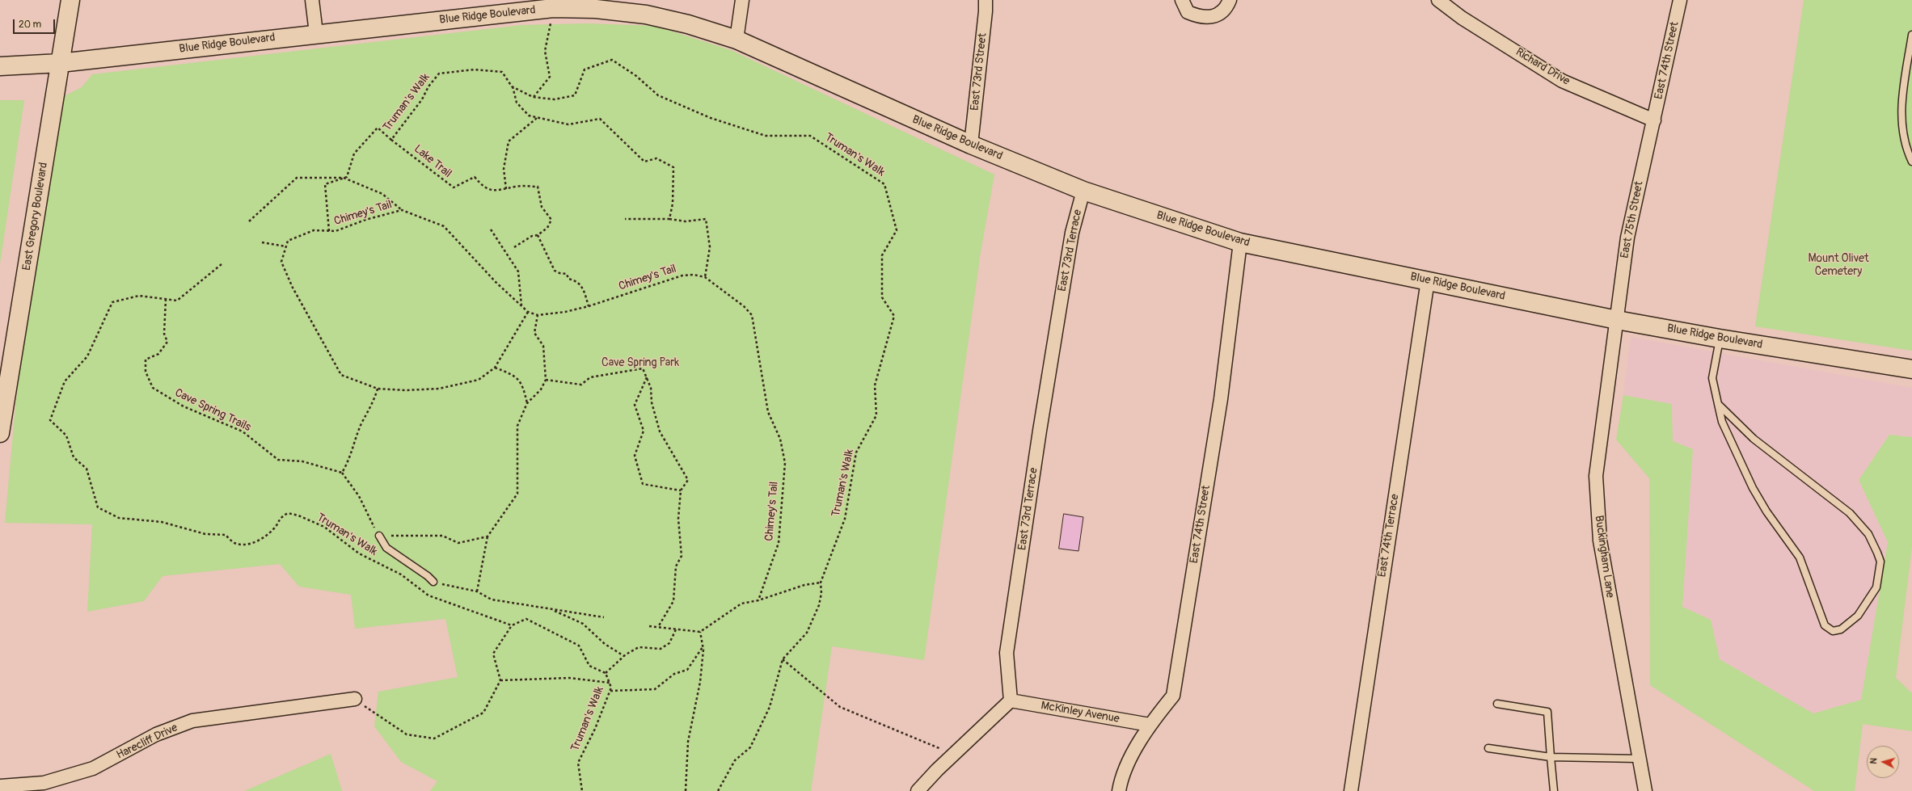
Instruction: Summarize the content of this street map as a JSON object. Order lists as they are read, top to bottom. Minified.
{"streets":{"main road":["Blue Ridge Boulevard","East Gregory Boulevard"],"street":["East 74th Street","Richard Drive","East 73rd Street","East 75th Street","East 73rd Terrace","East 74th Terrace","Buckingham Lane","McKinley Avenue","Harecliff Drive"],"path":["Truman's Walk","Lake Trail","Chimey's Tail","Cave Spring Trails"]},"crossings":[["Blue Ridge Boulevard","East 74th Street"],["Blue Ridge Boulevard","East 73rd Street"],["Blue Ridge Boulevard","East Gregory Boulevard"],["Blue Ridge Boulevard","East 75th Street"],["Blue Ridge Boulevard","East 73rd Terrace"],["Blue Ridge Boulevard","East 74th Terrace"],["Blue Ridge Boulevard","Buckingham Lane"],["East 74th Street","Richard Drive"],["East 74th Street","East 75th Street"],["East 74th Street","McKinley Avenue"],["Richard Drive","East 75th Street"],["Truman's Walk","Lake Trail"],["Truman's Walk","Cave Spring Trails"],["East 75th Street","Buckingham Lane"],["East 73rd Terrace","McKinley Avenue"]],"parks":["Mount Olivet Cemetery","Cave Spring Park"],"scale_bar":"20 m","north":"left"}
